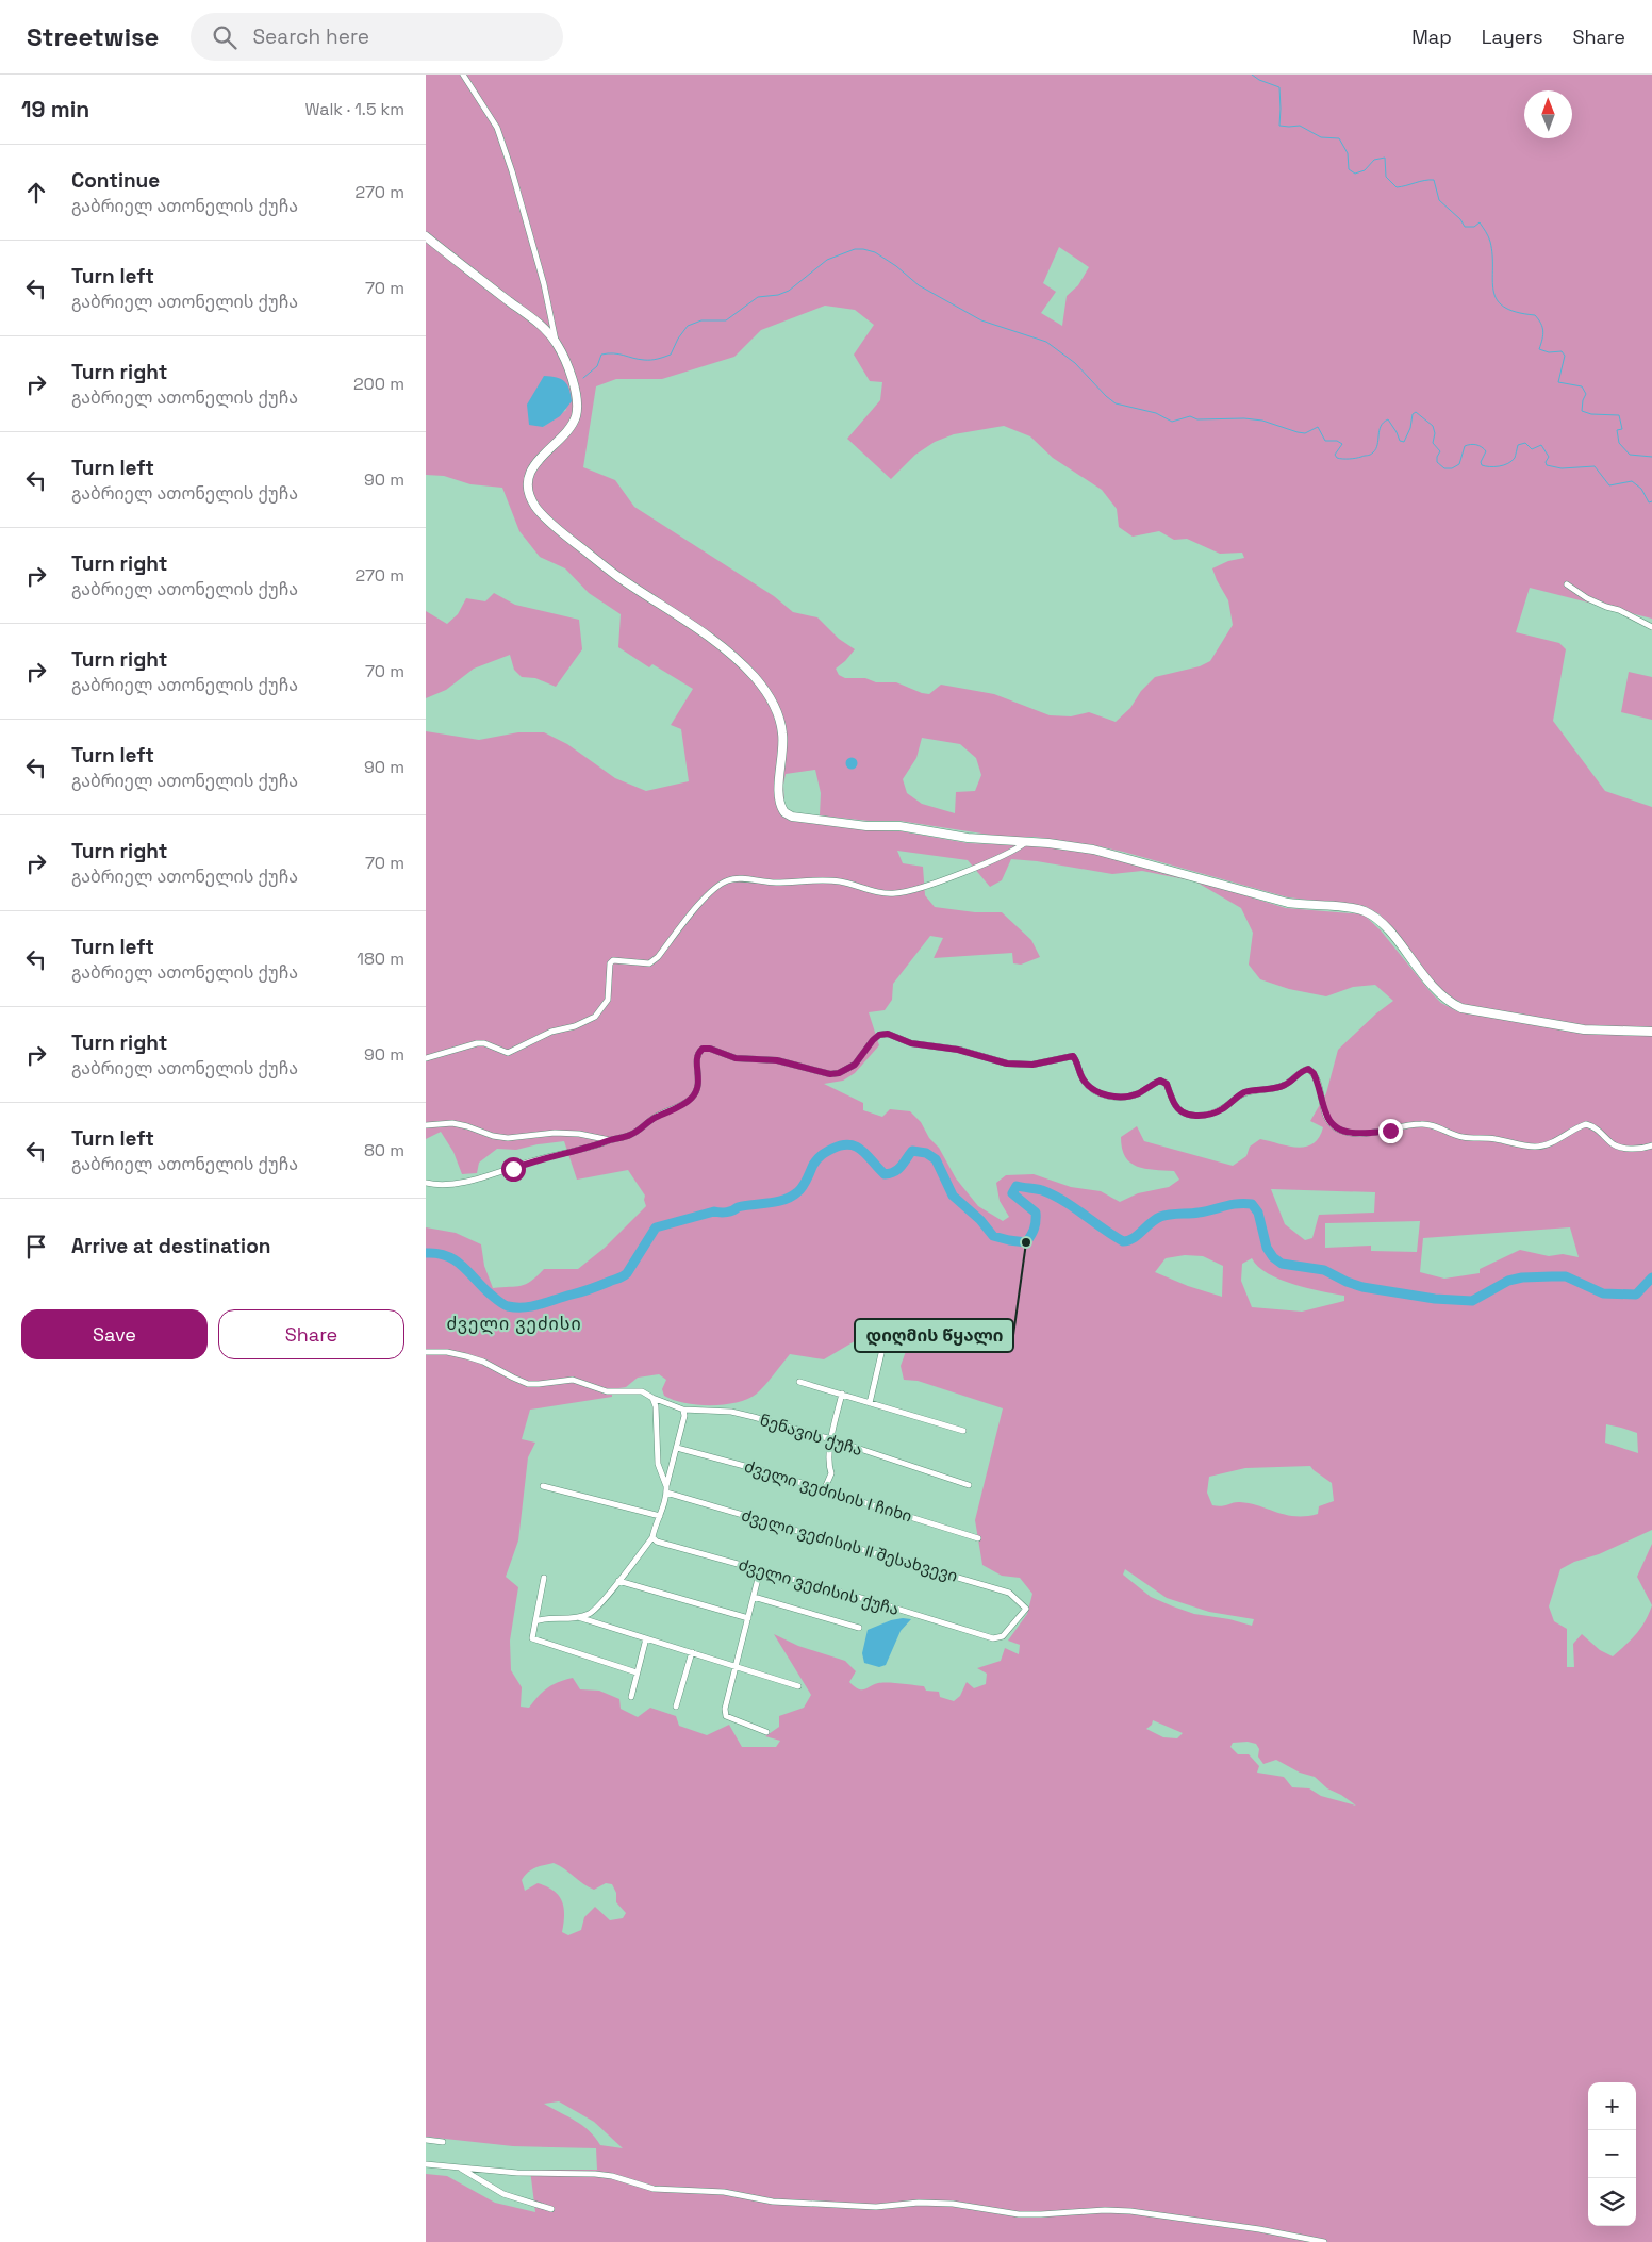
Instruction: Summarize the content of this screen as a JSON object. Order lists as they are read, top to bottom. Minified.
{"streets":{"street":["ნენავის ქუჩა","ძველი ვეძისის I ჩიხი","ძველი ვეძისის II შესახვევი","ძველი ვეძისის ქუჩა"]},"crossings":[["ძველი ვეძისის II შესახვევი","ძველი ვეძისის ქუჩა"]],"districts":["ძველი ვეძისი"],"places":["დიღმის წყალი"],"north":"top","page":{"header":"Streetwise","search":"Search here","nav":["Map","Layers","Share"],"heading":["19 min","Walk · 1.5 km"],"list":[["Continue","გაბრიელ ათონელის ქუჩა","270 m"],["Turn left","გაბრიელ ათონელის ქუჩა","70 m"],["Turn right","გაბრიელ ათონელის ქუჩა","200 m"],["Turn left","გაბრიელ ათონელის ქუჩა","90 m"],["Turn right","გაბრიელ ათონელის ქუჩა","270 m"],["Turn right","გაბრიელ ათონელის ქუჩა","70 m"],["Turn left","გაბრიელ ათონელის ქუჩა","90 m"],["Turn right","გაბრიელ ათონელის ქუჩა","70 m"],["Turn left","გაბრიელ ათონელის ქუჩა","180 m"],["Turn right","გაბრიელ ათონელის ქუჩა","90 m"],["Turn left","გაბრიელ ათონელის ქუჩა","80 m"],"Arrive at destination"],"buttons":["Save","Share"],"map_buttons":["+","−"]}}
